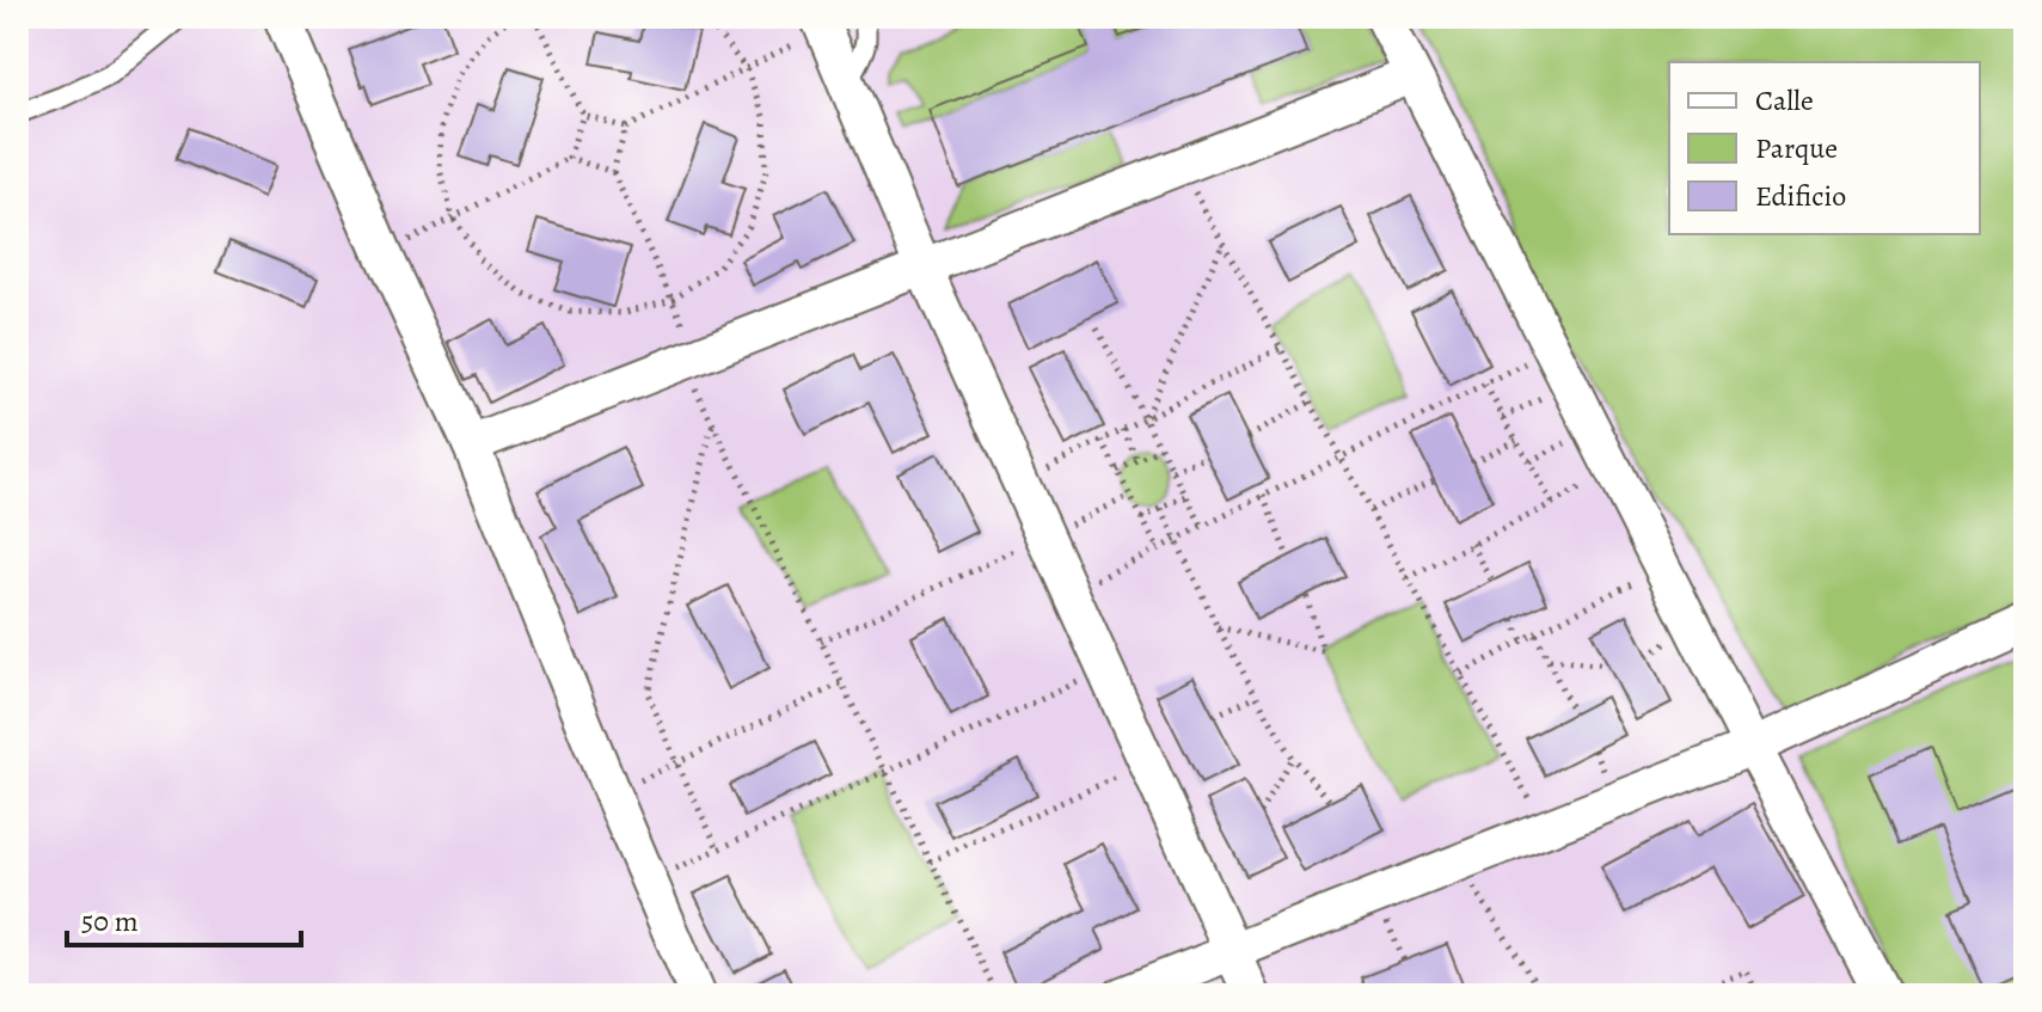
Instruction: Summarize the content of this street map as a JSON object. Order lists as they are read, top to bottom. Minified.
{"legend":["Calle","Parque","Edificio"],"scale_bar":"50 m"}
